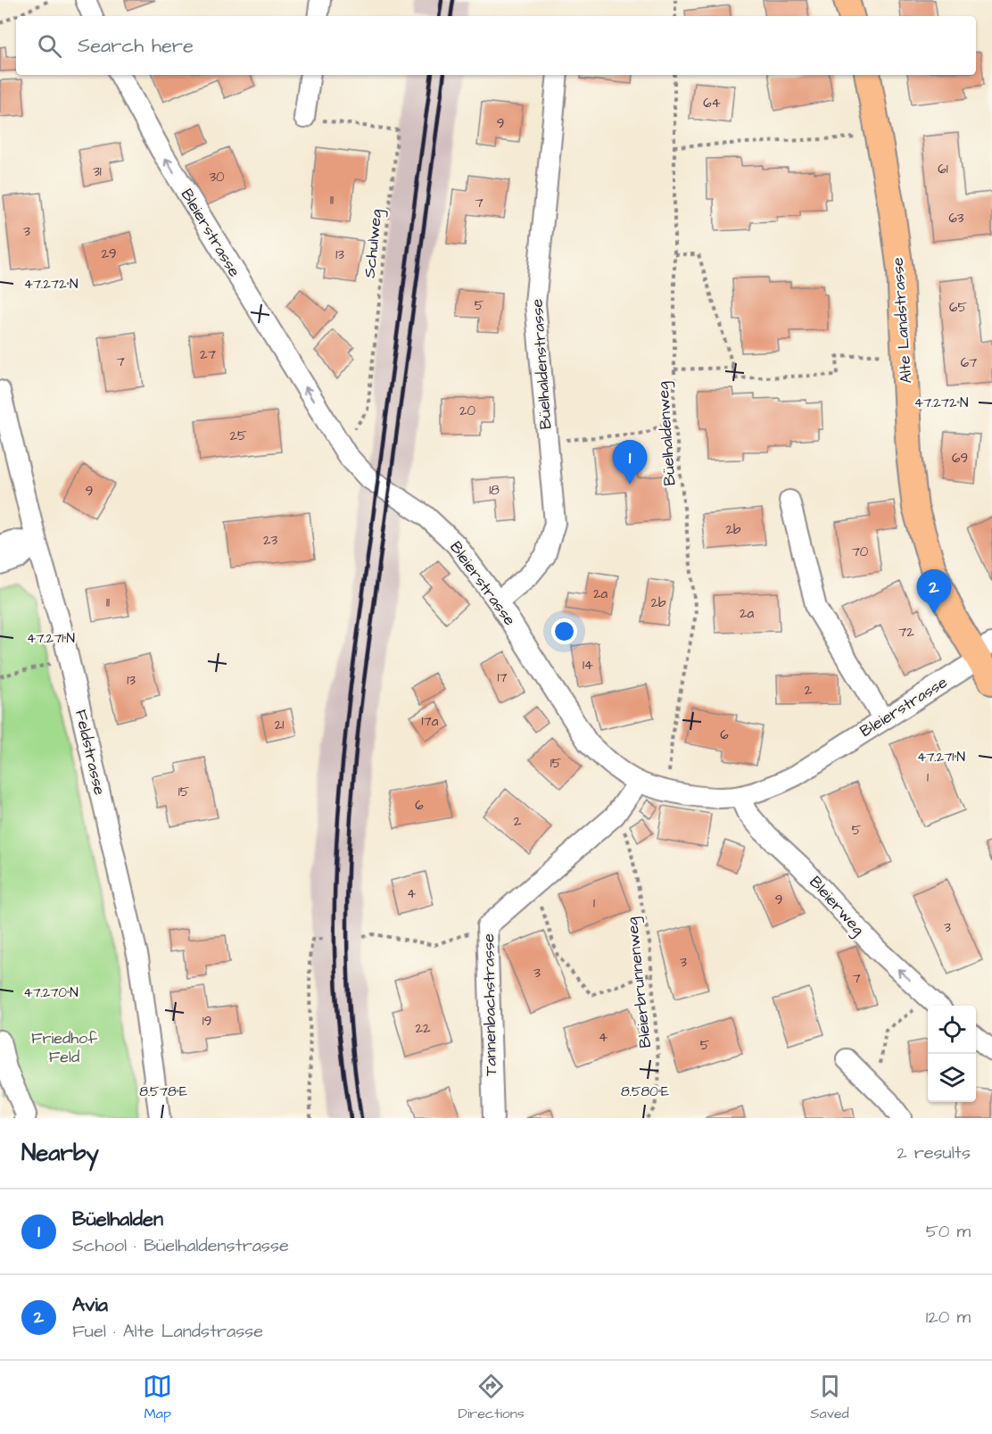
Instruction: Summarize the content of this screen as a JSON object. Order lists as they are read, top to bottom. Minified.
{"streets":{"main road":["Alte Landstrasse"],"street":["Bleierstrasse","Büelhaldenstrasse","Feldstrasse","Bleierweg","Tannenbachstrasse"],"path":["Schulweg","Büelhaldenweg","Bleierbrunnenweg"]},"crossings":[["Bleierstrasse","Schulweg"],["Bleierstrasse","Alte Landstrasse"],["Bleierstrasse","Büelhaldenstrasse"],["Bleierstrasse","Büelhaldenweg"],["Bleierstrasse","Bleierweg"],["Bleierstrasse","Tannenbachstrasse"],["Bleierbrunnenweg","Tannenbachstrasse"]],"one_way":["Bleierweg"],"parks":["Friedhof Feld"],"house_numbers":["64","9","61","31","30","11","7","63","3","29","13","5","65","27","7","67","20","25","69","18","9","2b","23","70","2a","11","2b","2a","72","14","17","13","2","17a","21","6","15","1","15","6","2","5","4","9","1","3","3","3","7","19","22","4","5"],"page":{"search":"Search here","pins":["1","2"],"heading":["Nearby","2 results"],"list":[{"mark":"1","name":"Büelhalden","note":"School · Büelhaldenstrasse","value":"50 m"},{"mark":"2","name":"Avia","note":"Fuel · Alte Landstrasse","value":"120 m"}],"nav":["Map","Directions","Saved"]},"coordinates":["47.272°N","47.271°N","47.270°N","8.578°E","8.580°E"]}
